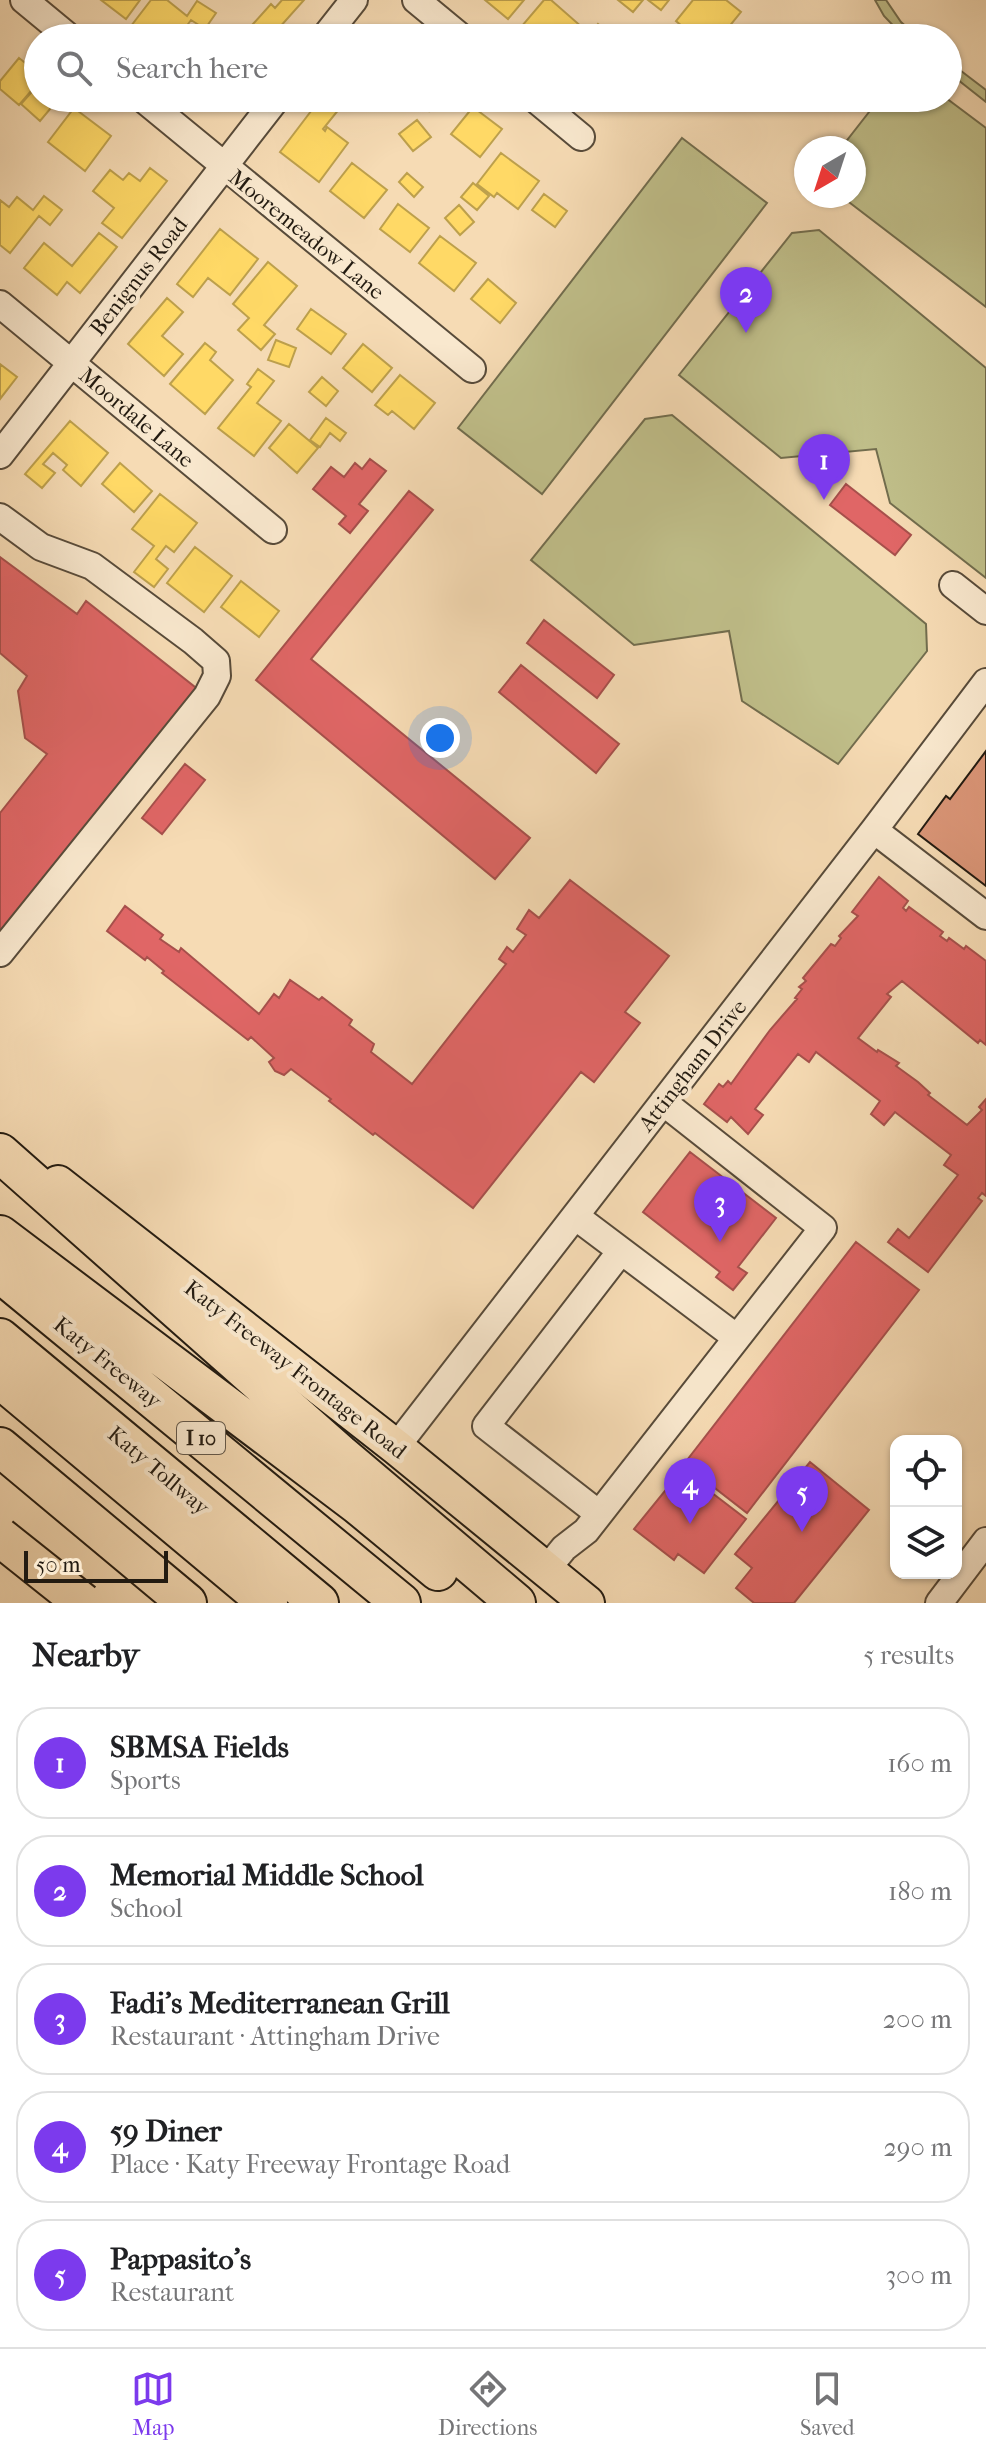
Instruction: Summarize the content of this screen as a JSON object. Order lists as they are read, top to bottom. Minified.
{"streets":{"highway":["Katy Freeway","I 10","Katy Tollway"],"main road":["Katy Freeway Frontage Road"],"street":["Mooremeadow Lane","Benignus Road","Moordale Lane","Attingham Drive"]},"crossings":[["Mooremeadow Lane","Benignus Road"],["Benignus Road","Moordale Lane"],["Attingham Drive","Katy Freeway Frontage Road"]],"scale_bar":"50 m","north":"bottom left","page":{"search":"Search here","pins":["2","1","3","4","5"],"scale":"50 m","heading":["Nearby","5 results"],"list":[{"mark":"1","name":"SBMSA Fields","note":"Sports","value":"160 m"},{"mark":"2","name":"Memorial Middle School","note":"School","value":"180 m"},{"mark":"3","name":"Fadi's Mediterranean Grill","note":"Restaurant · Attingham Drive","value":"200 m"},{"mark":"4","name":"59 Diner","note":"Place · Katy Freeway Frontage Road","value":"290 m"},{"mark":"5","name":"Pappasito's","note":"Restaurant","value":"300 m"}],"nav":["Map","Directions","Saved"]}}
